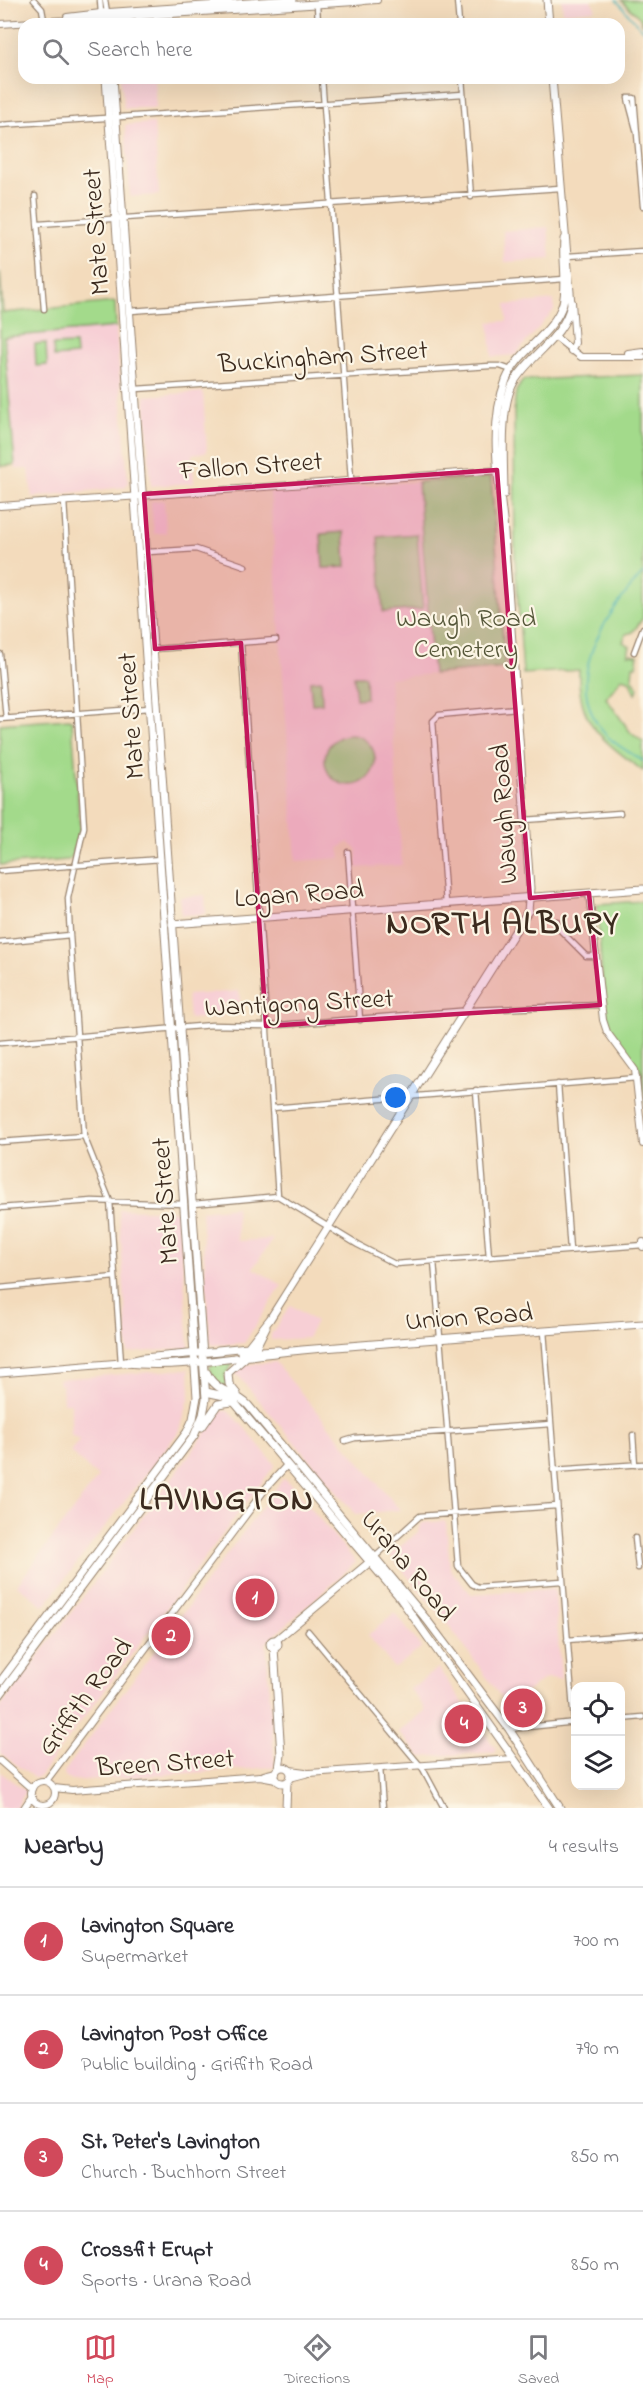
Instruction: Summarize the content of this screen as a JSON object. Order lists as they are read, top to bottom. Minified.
{"streets":{"main road":["Mate Street","Waugh Road","Logan Road","Union Road","Urana Road"],"street":["Buckingham Street","Fallon Street","Wantigong Street","Griffith Road","Breen Street"]},"crossings":[["Mate Street","Buckingham Street"],["Mate Street","Fallon Street"],["Mate Street","Logan Road"],["Mate Street","Wantigong Street"],["Mate Street","Union Road"],["Mate Street","Urana Road"],["Buckingham Street","Waugh Road"],["Fallon Street","Waugh Road"],["Waugh Road","Logan Road"],["Waugh Road","Wantigong Street"],["Waugh Road","Union Road"],["Waugh Road","Urana Road"],["Union Road","Urana Road"],["Urana Road","Griffith Road"],["Urana Road","Breen Street"]],"districts":["NORTH ALBURY","LAVINGTON"],"parks":["Waugh Road Cemetery"],"page":{"search":"Search here","pins":["1","2","3","4"],"heading":["Nearby","4 results"],"list":[{"mark":"1","name":"Lavington Square","note":"Supermarket","value":"700 m"},{"mark":"2","name":"Lavington Post Office","note":"Public building · Griffith Road","value":"790 m"},{"mark":"3","name":"St. Peter's Lavington","note":"Church · Buchhorn Street","value":"850 m"},{"mark":"4","name":"Crossfit Erupt","note":"Sports · Urana Road","value":"850 m"}],"nav":["Map","Directions","Saved"]}}
